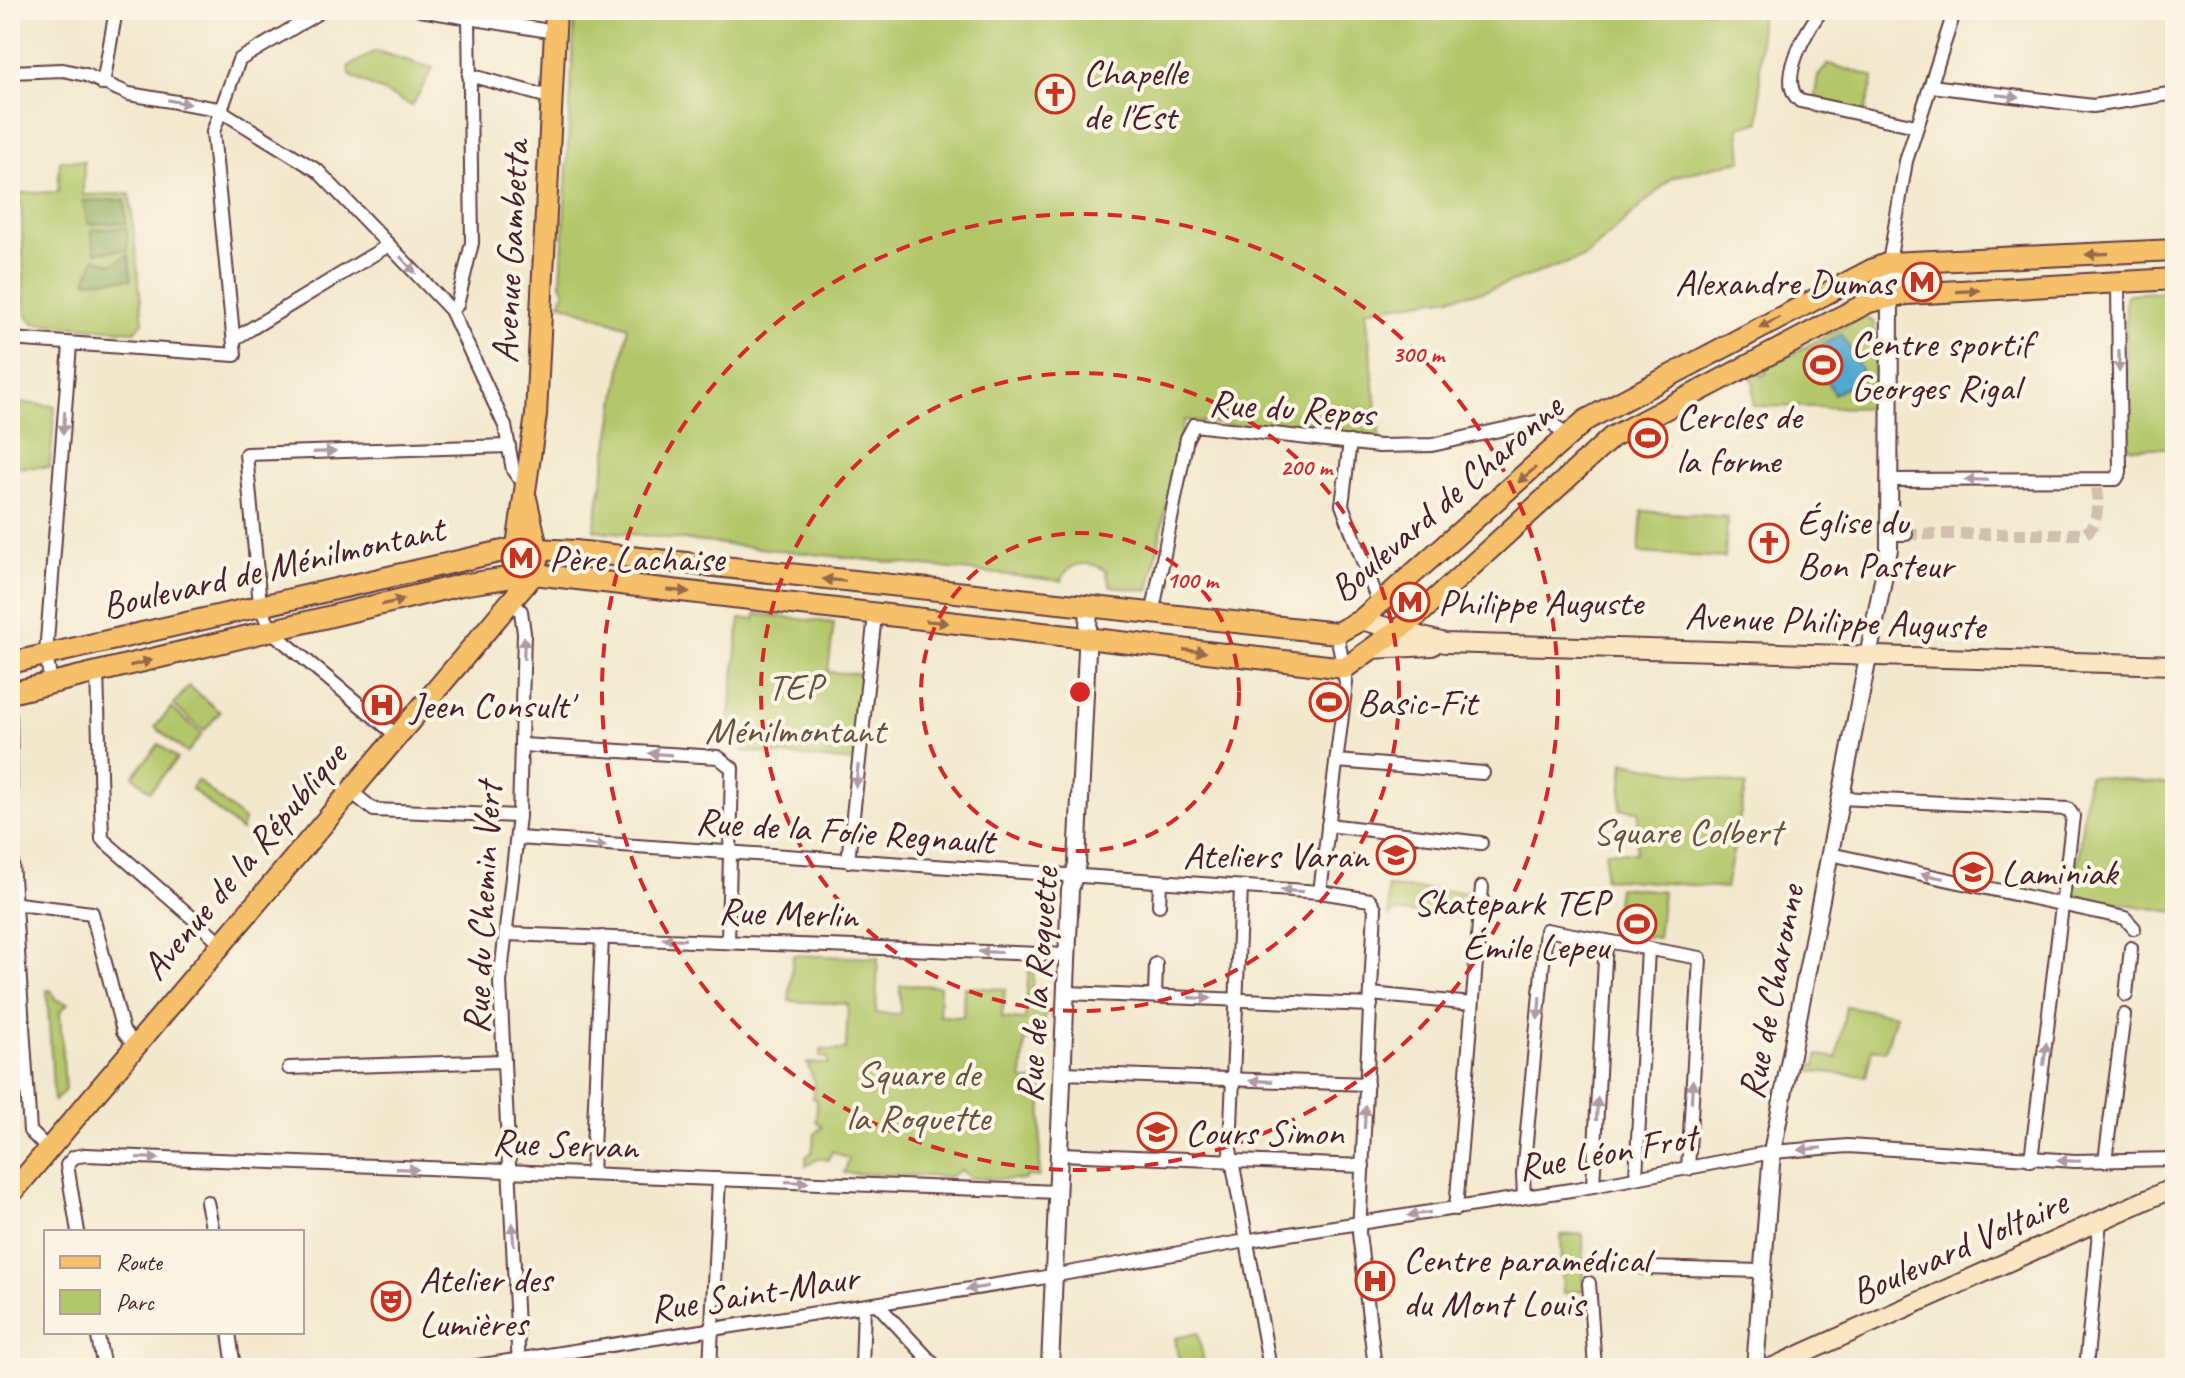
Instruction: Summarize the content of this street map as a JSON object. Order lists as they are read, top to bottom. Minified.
{"streets":{"main road":["Avenue Gambetta","Boulevard de Charonne","Boulevard de Ménilmontant","Avenue Philippe Auguste","Avenue de la République","Boulevard Voltaire"],"street":["Rue du Repos","Rue de la Folie Regnault","Rue du Chemin Vert","Rue Merlin","Rue de la Roquette","Rue de Charonne","Rue Servan","Rue Léon Frot","Rue Saint-Maur"]},"crossings":[["Rue du Repos","Boulevard de Charonne"],["Rue du Repos","Boulevard de Ménilmontant"],["Boulevard de Charonne","Boulevard de Ménilmontant"],["Boulevard de Charonne","Avenue Philippe Auguste"],["Boulevard de Charonne","Rue de Charonne"],["Boulevard de Ménilmontant","Avenue de la République"],["Boulevard de Ménilmontant","Rue de la Roquette"],["Avenue Philippe Auguste","Rue de Charonne"],["Rue de la Folie Regnault","Rue du Chemin Vert"],["Rue de la Folie Regnault","Rue de la Roquette"],["Rue de la Folie Regnault","Rue Léon Frot"],["Avenue de la République","Rue du Chemin Vert"],["Rue du Chemin Vert","Rue Merlin"],["Rue du Chemin Vert","Rue Servan"],["Rue du Chemin Vert","Rue Saint-Maur"],["Rue Merlin","Rue de la Roquette"],["Rue de la Roquette","Rue Servan"],["Rue de la Roquette","Rue Léon Frot"],["Rue de la Roquette","Rue Saint-Maur"],["Rue de Charonne","Rue Léon Frot"],["Rue Léon Frot","Rue Saint-Maur"]],"one_way":["Rue du Chemin Vert","Rue Merlin","Rue Servan","Rue Léon Frot"],"parks":["TEP Ménilmontant","Square Colbert","Square de la Roquette"],"places":{"church":["Chapelle de l'Est","Église du Bon Pasteur"],"metro station":["Alexandre Dumas","Père Lachaise","Philippe Auguste"],"sports":["Centre sportif Georges Rigal","Cercles de la forme","Basic-Fit","Skatepark TEP Émile Lepeu"],"hospital":["Jeen Consult'","Centre paramédical du Mont Louis"],"school or university":["Ateliers Varan","Laminiak","Cours Simon"],"theatre":["Atelier des Lumières"]},"legend":["Route","Parc"],"rings":["300 m","200 m","100 m"]}
